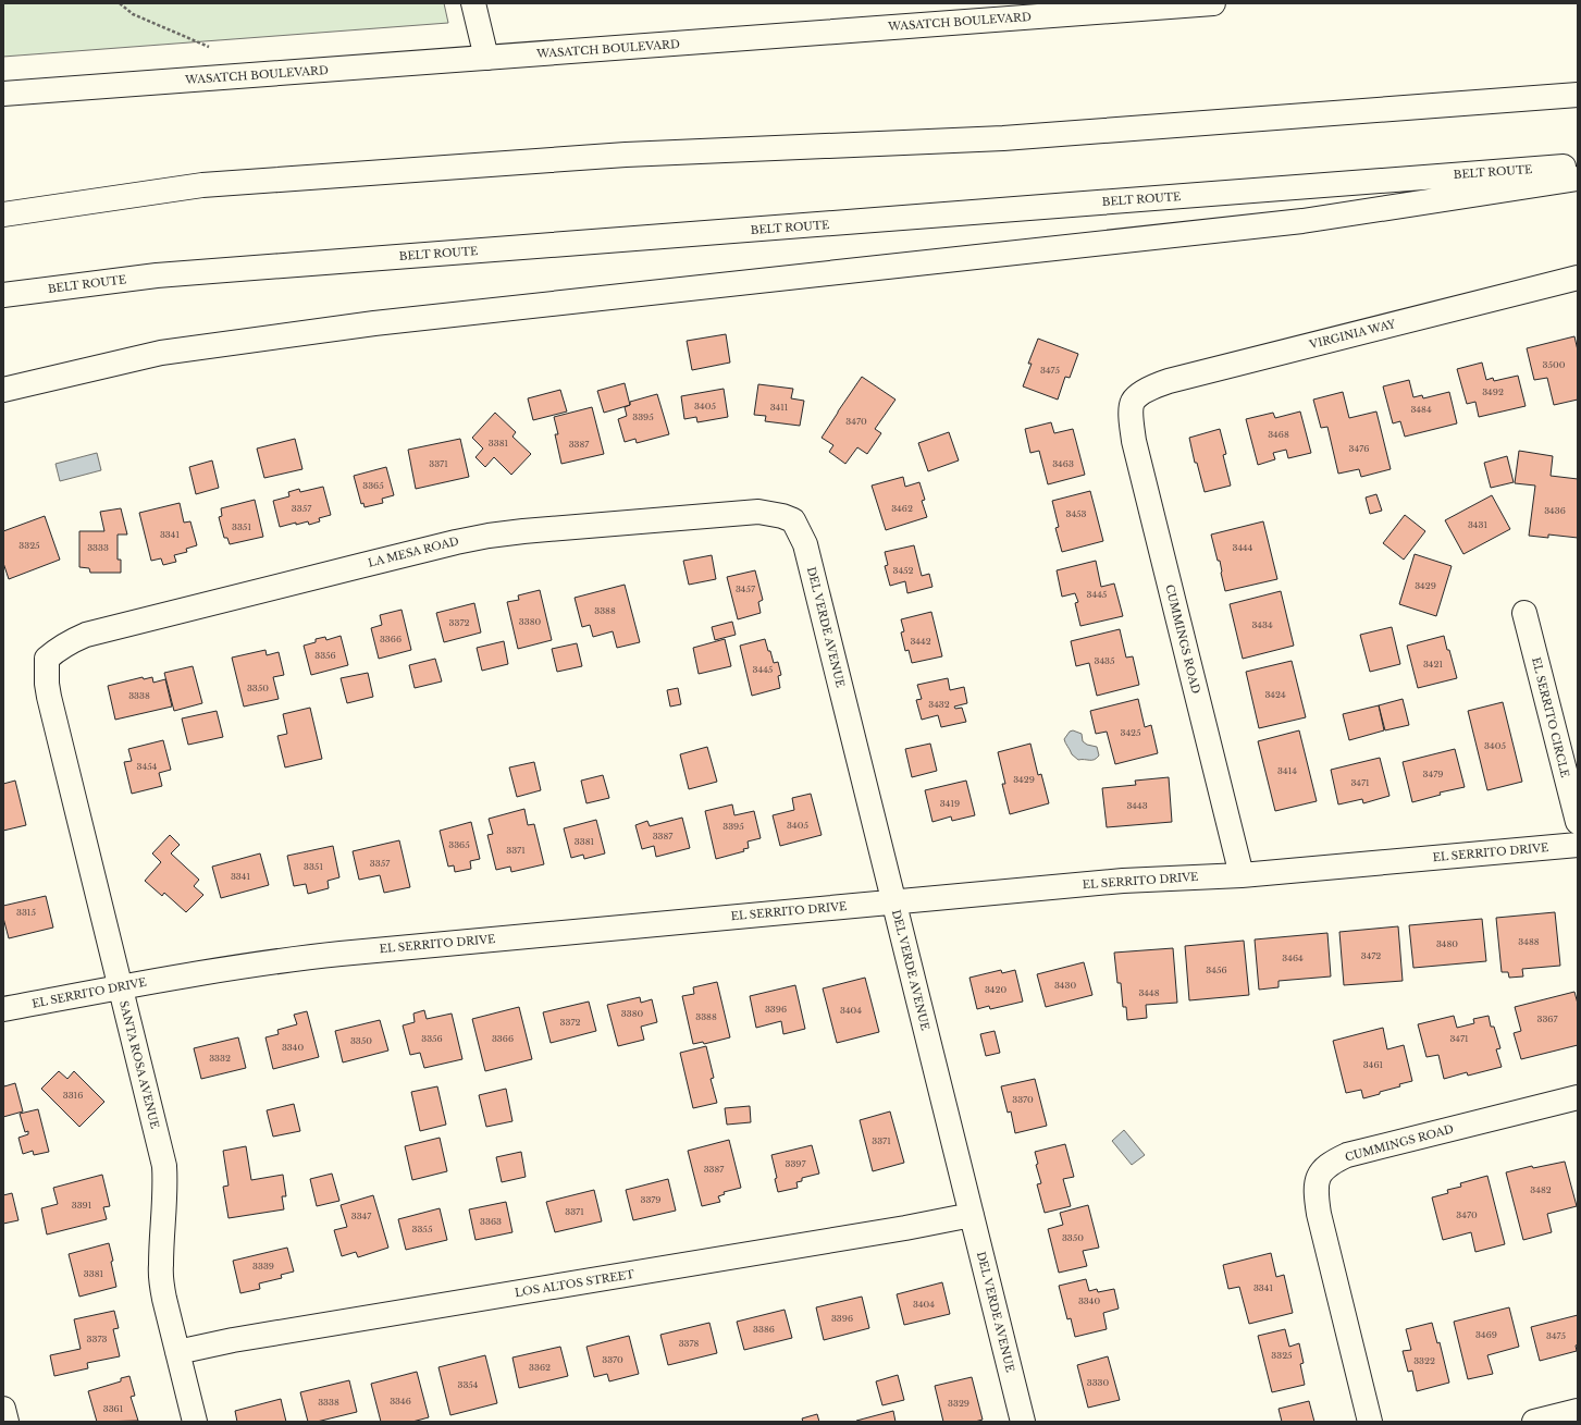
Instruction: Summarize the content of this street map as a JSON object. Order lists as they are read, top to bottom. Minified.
{"streets":{"main road":["WASATCH BOULEVARD","BELT ROUTE","VIRGINIA WAY","LA MESA ROAD","DEL VERDE AVENUE","CUMMINGS ROAD","EL SERRITO CIRCLE","EL SERRITO DRIVE","SANTA ROSA AVENUE","LOS ALTOS STREET"]},"crossings":[["VIRGINIA WAY","CUMMINGS ROAD"],["LA MESA ROAD","DEL VERDE AVENUE"],["LA MESA ROAD","SANTA ROSA AVENUE"],["DEL VERDE AVENUE","EL SERRITO DRIVE"],["DEL VERDE AVENUE","LOS ALTOS STREET"],["CUMMINGS ROAD","EL SERRITO DRIVE"],["EL SERRITO DRIVE","SANTA ROSA AVENUE"],["SANTA ROSA AVENUE","LOS ALTOS STREET"]],"house_numbers":["3500","3475","3492","3405","3411","3484","3395","3470","3468","3381","3387","3476","3371","3463","3365","3357","3462","3436","3453","3431","3351","3341","3325","3333","3444","3452","3429","3457","3445","3388","3380","3372","3434","3366","3442","3356","3435","3421","3445","3350","3424","3338","3432","3425","3405","3454","3414","3479","3429","3471","3419","3443","3405","3395","3387","3381","3365","3371","3357","3351","3341","3315","3488","3480","3472","3464","3456","3430","3420","3448","3396","3404","3380","3388","3367","3372","3356","3366","3471","3350","3340","3332","3461","3316","3370","3371","3397","3387","3482","3379","3391","3371","3470","3347","3363","3355","3350","3339","3381","3341","3340","3404","3396","3386","3469","3475","3373","3378","3325","3370","3322","3362","3330","3354","3346","3338","3329","3361"]}
